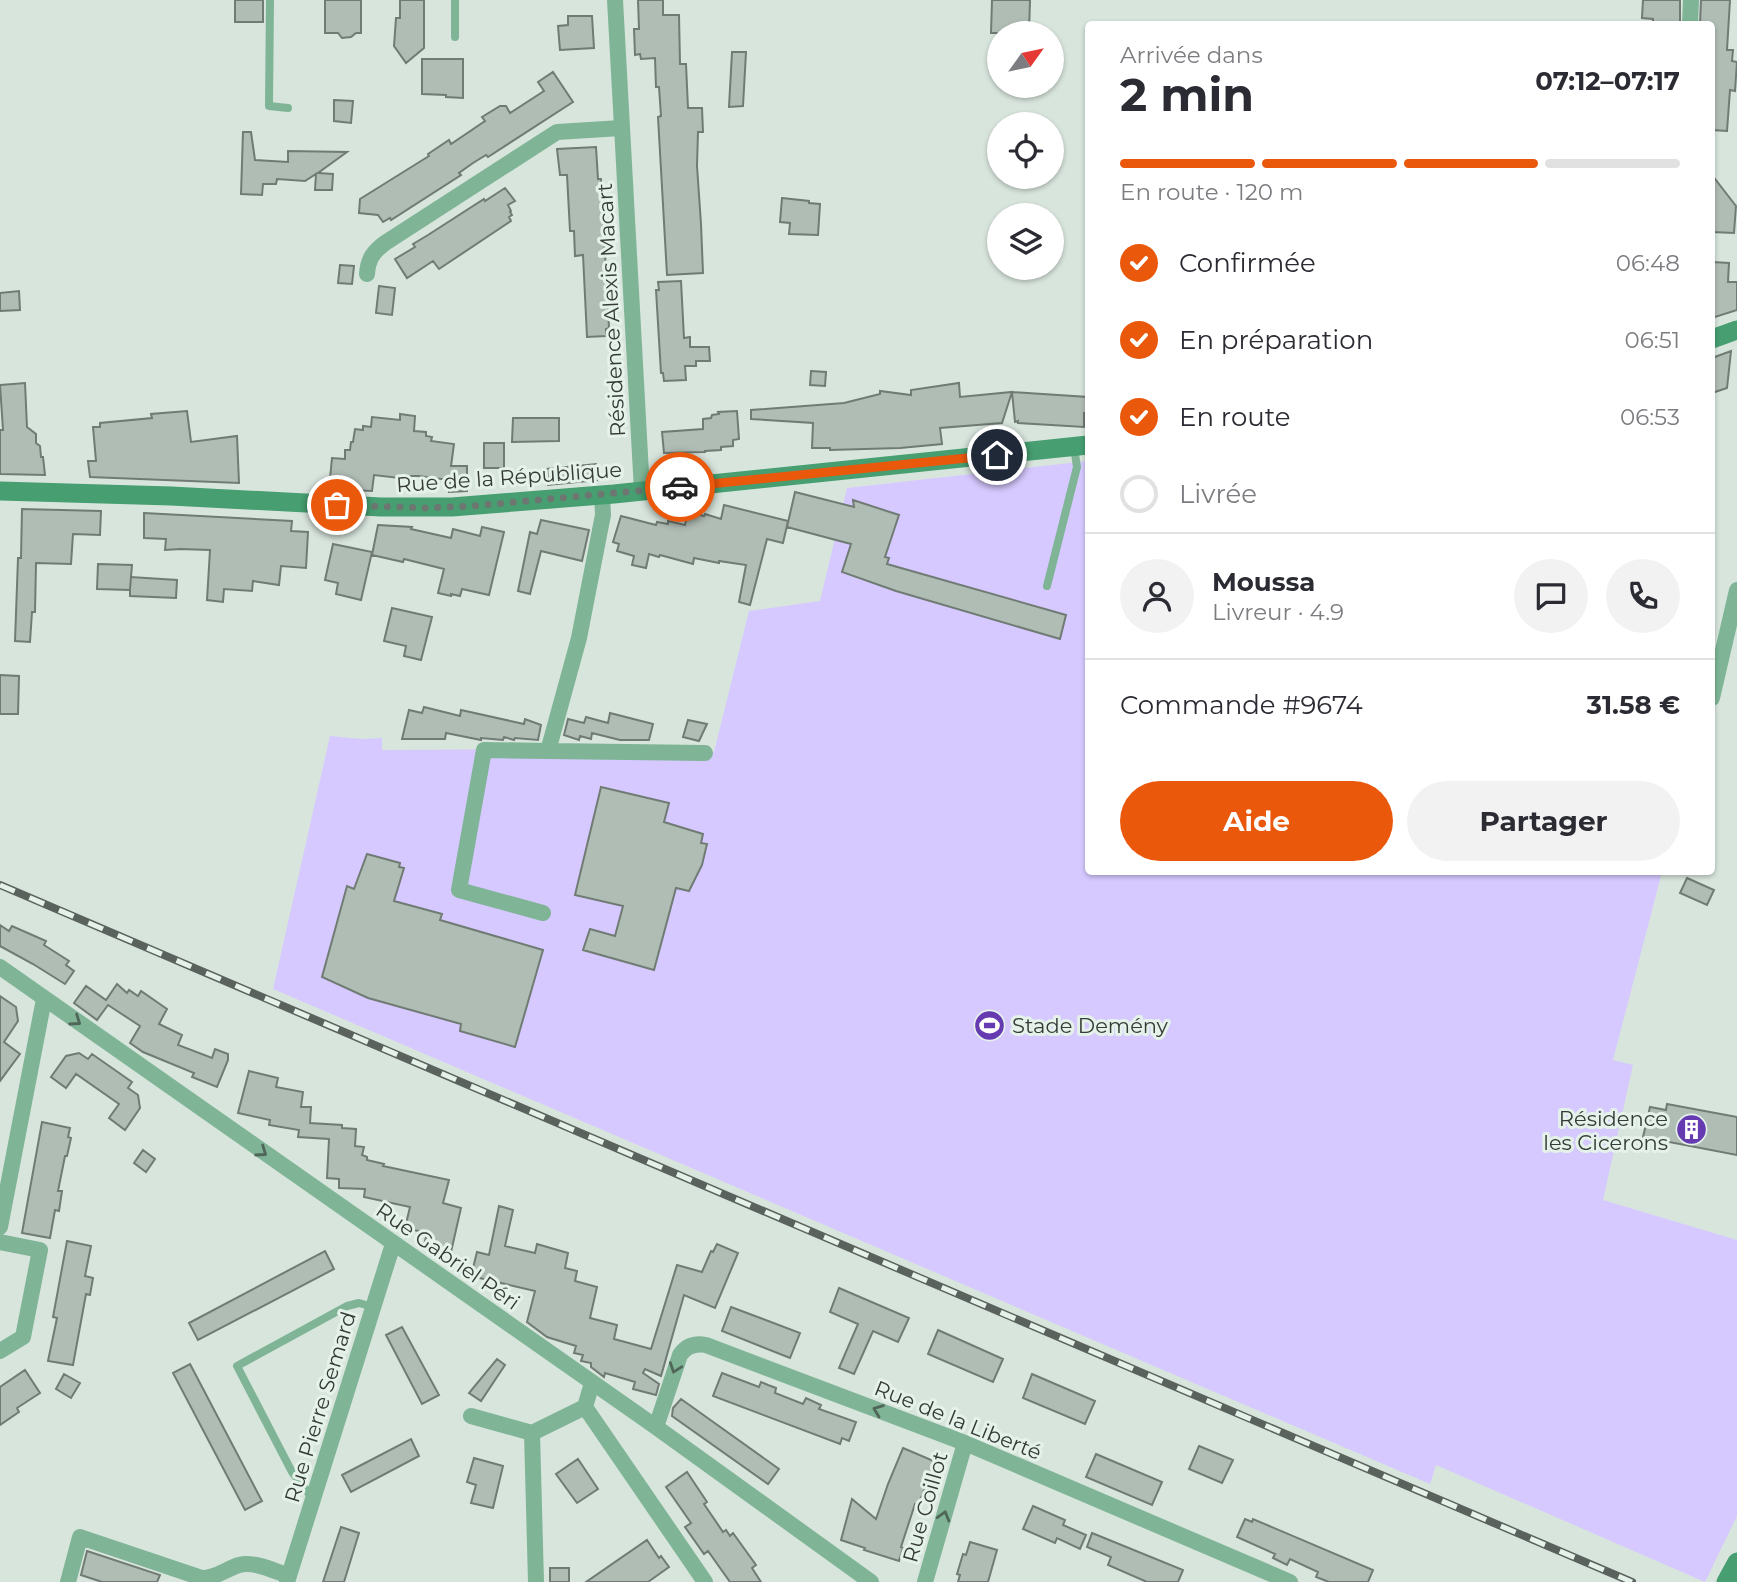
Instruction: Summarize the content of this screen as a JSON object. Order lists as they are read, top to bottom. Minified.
{"streets":{"main road":["Rue de la République"],"street":["Résidence Alexis Macart","Rue Gabriel Péri","Rue Pierre Semard","Rue de la Liberté","Rue Coillot"]},"crossings":[["Résidence Alexis Macart","Rue de la République"],["Rue Gabriel Péri","Rue Pierre Semard"],["Rue Gabriel Péri","Rue de la Liberté"],["Rue de la Liberté","Rue Coillot"]],"one_way":["Rue Gabriel Péri","Rue de la Liberté","Rue Coillot"],"places":{"sports":["Stade Demény"],"building":["Résidence les Cicerons"]},"north":"top right","page":{"heading":["2 min","Arrivée dans","07:12–07:17"],"panel":["Moussa","Livreur · 4.9","Commande #9674","31.58 €"],"bar":"En route · 120 m","list":[["Confirmée","06:48"],["En préparation","06:51"],["En route","06:53"],"Livrée"],"buttons":["Aide","Partager"]}}
